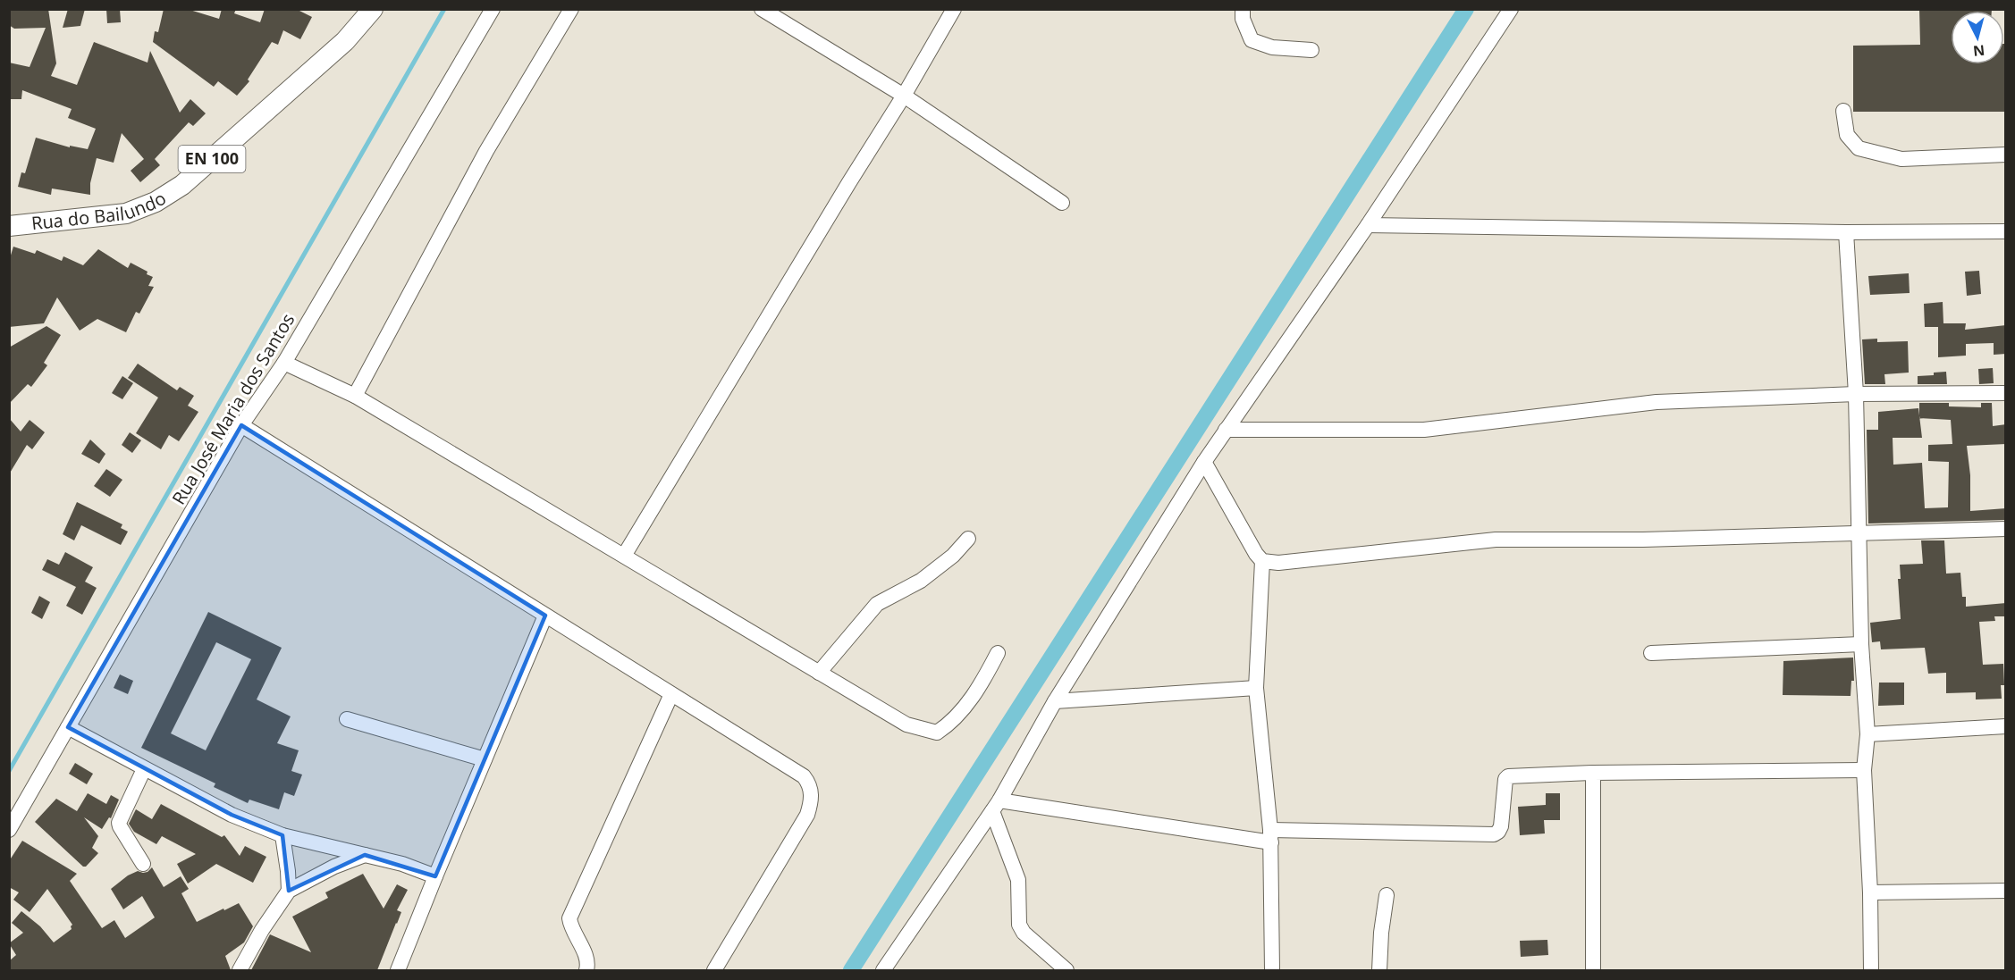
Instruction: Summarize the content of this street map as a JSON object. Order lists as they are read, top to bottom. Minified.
{"streets":{"main road":["EN 100","Rua do Bailundo"],"street":["Rua José Maria dos Santos"]},"north":"bottom"}
